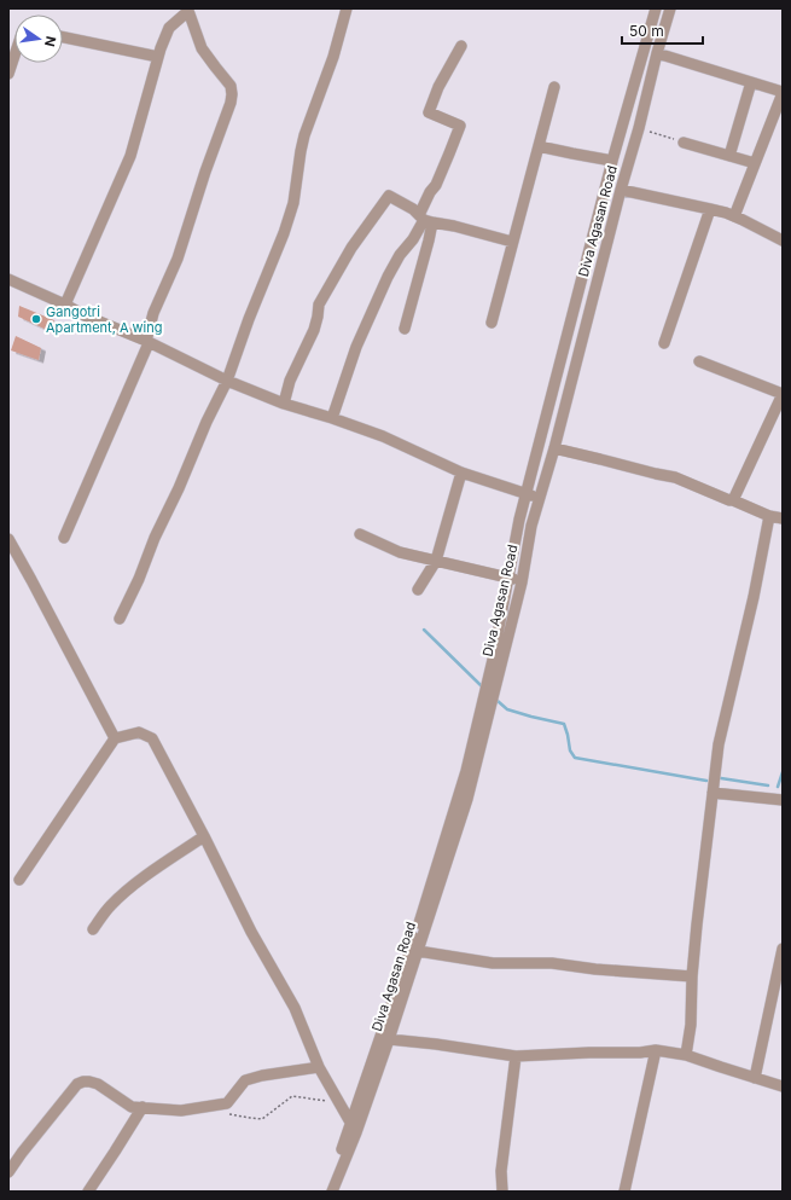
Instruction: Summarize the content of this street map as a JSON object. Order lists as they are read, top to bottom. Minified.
{"streets":{"street":["Diva Agasan Road"]},"places":["Gangotri Apartment, A wing"],"scale_bar":"50 m","north":"right"}
